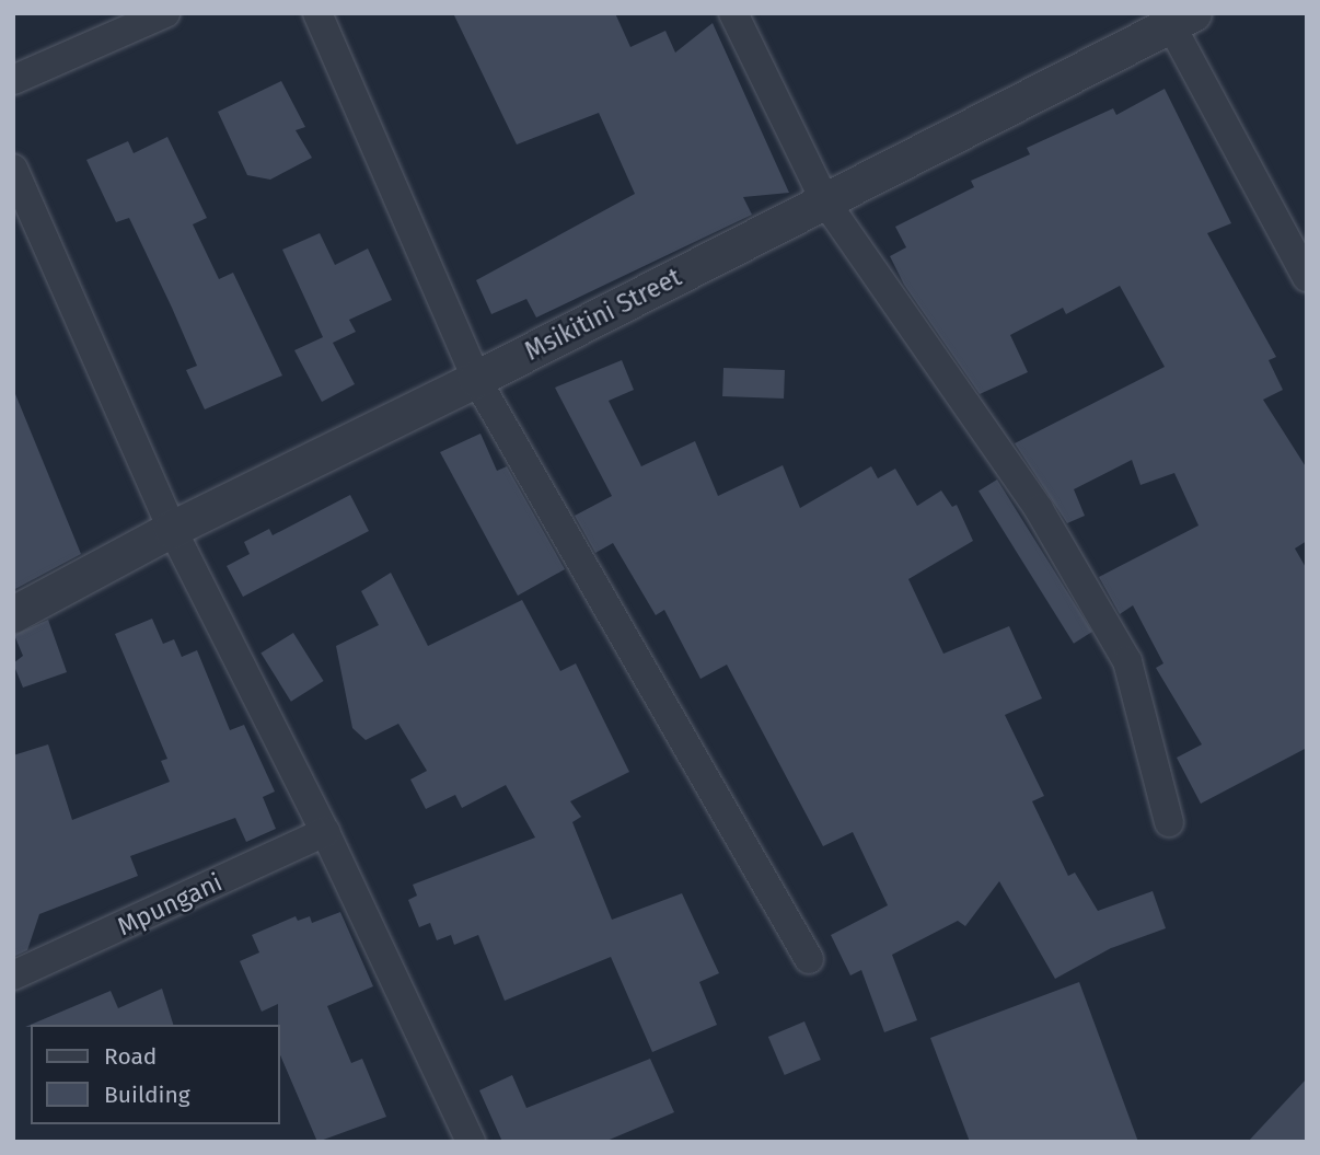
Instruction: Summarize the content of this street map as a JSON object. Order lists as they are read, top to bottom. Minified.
{"streets":{"street":["Msikitini Street","Mpungani"]},"legend":["Road","Building"]}
